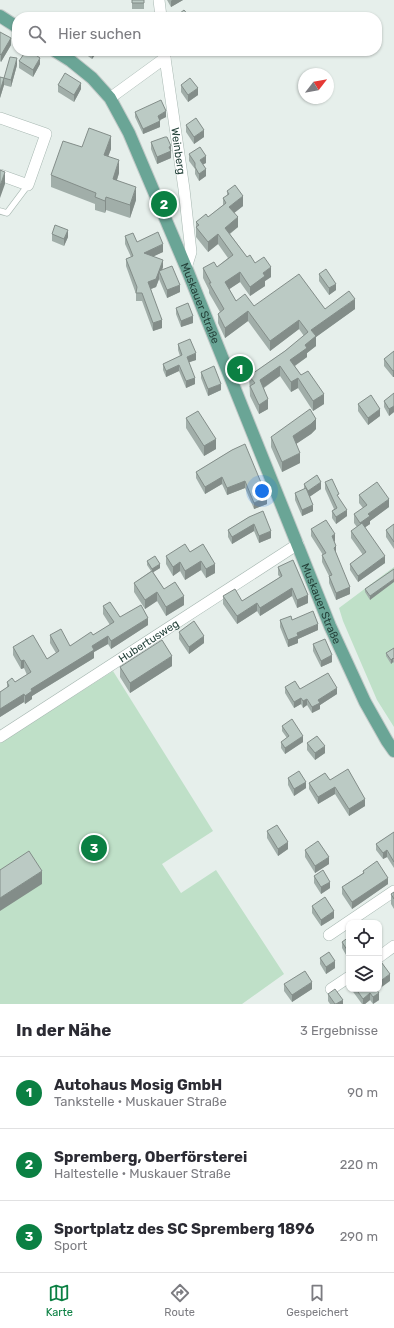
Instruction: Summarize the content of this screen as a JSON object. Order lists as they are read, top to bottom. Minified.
{"streets":{"main road":["Muskauer Straße"],"street":["Weinberg","Hubertusweg"]},"crossings":[["Weinberg","Muskauer Straße"],["Muskauer Straße","Hubertusweg"]],"north":"top right","page":{"search":"Hier suchen","pins":["2","1","3"],"heading":["In der Nähe","3 Ergebnisse"],"list":[{"mark":"1","name":"Autohaus Mosig GmbH","note":"Tankstelle · Muskauer Straße","value":"90 m"},{"mark":"2","name":"Spremberg, Oberförsterei","note":"Haltestelle · Muskauer Straße","value":"220 m"},{"mark":"3","name":"Sportplatz des SC Spremberg 1896","note":"Sport","value":"290 m"}],"nav":["Karte","Route","Gespeichert"]}}
